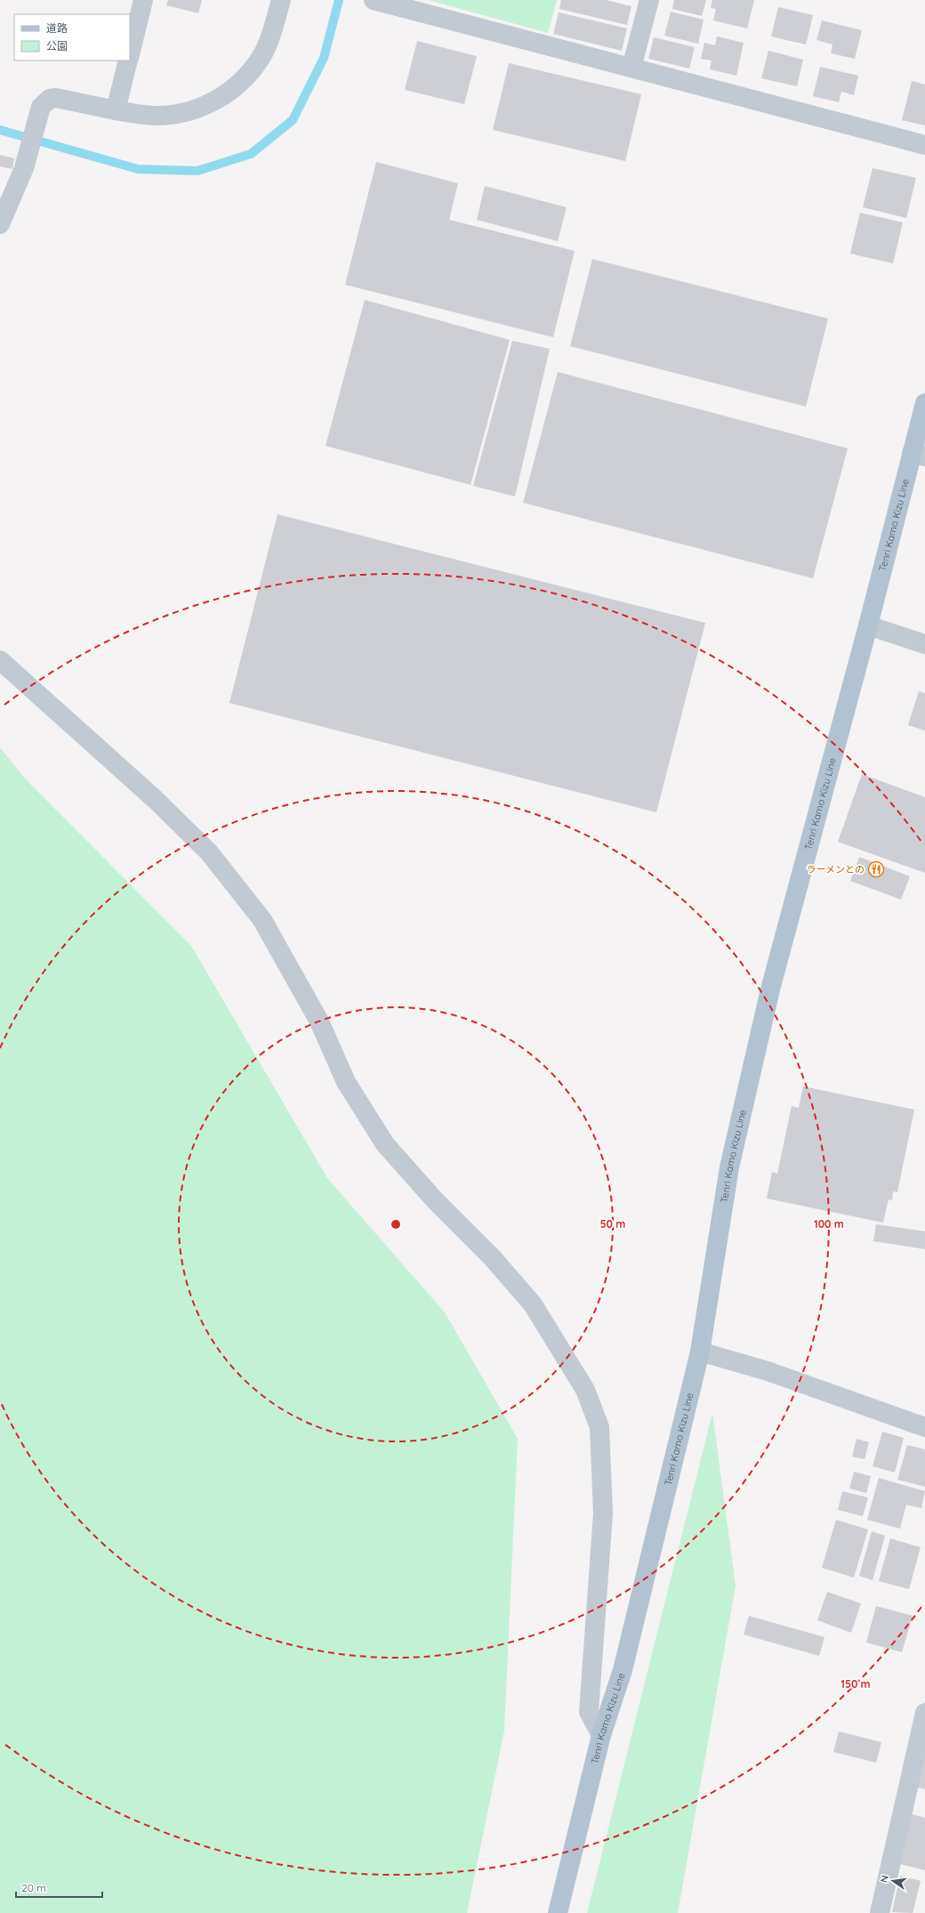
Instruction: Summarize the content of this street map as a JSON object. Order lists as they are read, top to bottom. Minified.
{"streets":{"main road":["Tenri Kamo Kizu Line"]},"places":{"restaurant":["ラーメンとの"]},"legend":["道路","公園"],"scale_bar":"20 m","north":"left","rings":["50 m","100 m","150 m"]}
